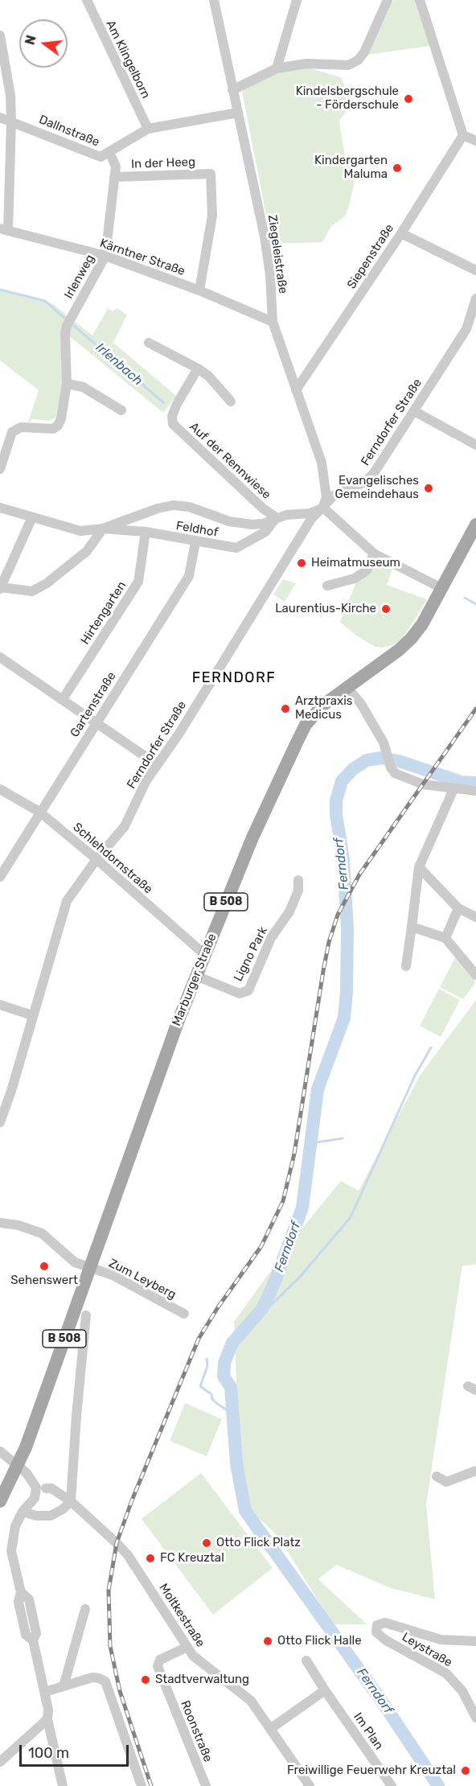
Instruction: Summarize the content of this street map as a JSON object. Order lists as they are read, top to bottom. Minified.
{"streets":{"main road":["B 508","Marburger Straße"],"street":["Am Klingelborn","Dallnstraße","In der Heeg","Ziegeleistraße","Siepenstraße","Kärntner Straße","Irlenweg","Ferndorfer Straße","Auf der Rennwiese","Feldhof","Hirtengarten","Gartenstraße","Schlehdornstraße","Ligno Park","Zum Leyberg","Moltkestraße","Leystraße","Roonstraße","Im Plan"]},"crossings":[["Am Klingelborn","Dallnstraße"],["Dallnstraße","Ziegeleistraße"],["Dallnstraße","Irlenweg"],["In der Heeg","Kärntner Straße"],["In der Heeg","Irlenweg"],["Ziegeleistraße","Siepenstraße"],["Ziegeleistraße","Kärntner Straße"],["Ziegeleistraße","Ferndorfer Straße"],["Kärntner Straße","Irlenweg"],["Ferndorfer Straße","Schlehdornstraße"],["Auf der Rennwiese","Feldhof"],["Feldhof","Hirtengarten"],["Feldhof","Gartenstraße"],["Gartenstraße","Schlehdornstraße"],["Schlehdornstraße","Marburger Straße"],["Ligno Park","Marburger Straße"],["Marburger Straße","Zum Leyberg"],["Moltkestraße","Roonstraße"]],"districts":["FERNDORF"],"water":["Irlenbach","Ferndorf"],"places":["Kindelsbergschule - Förderschule","Kindergarten Maluma","Evangelisches Gemeindehaus","Heimatmuseum","Laurentius-Kirche","Arztpraxis Medicus","Sehenswert","Otto Flick Platz","FC Kreuztal","Otto Flick Halle","Stadtverwaltung","Freiwillige Feuerwehr Kreuztal"],"scale_bar":"100 m","north":"left"}
